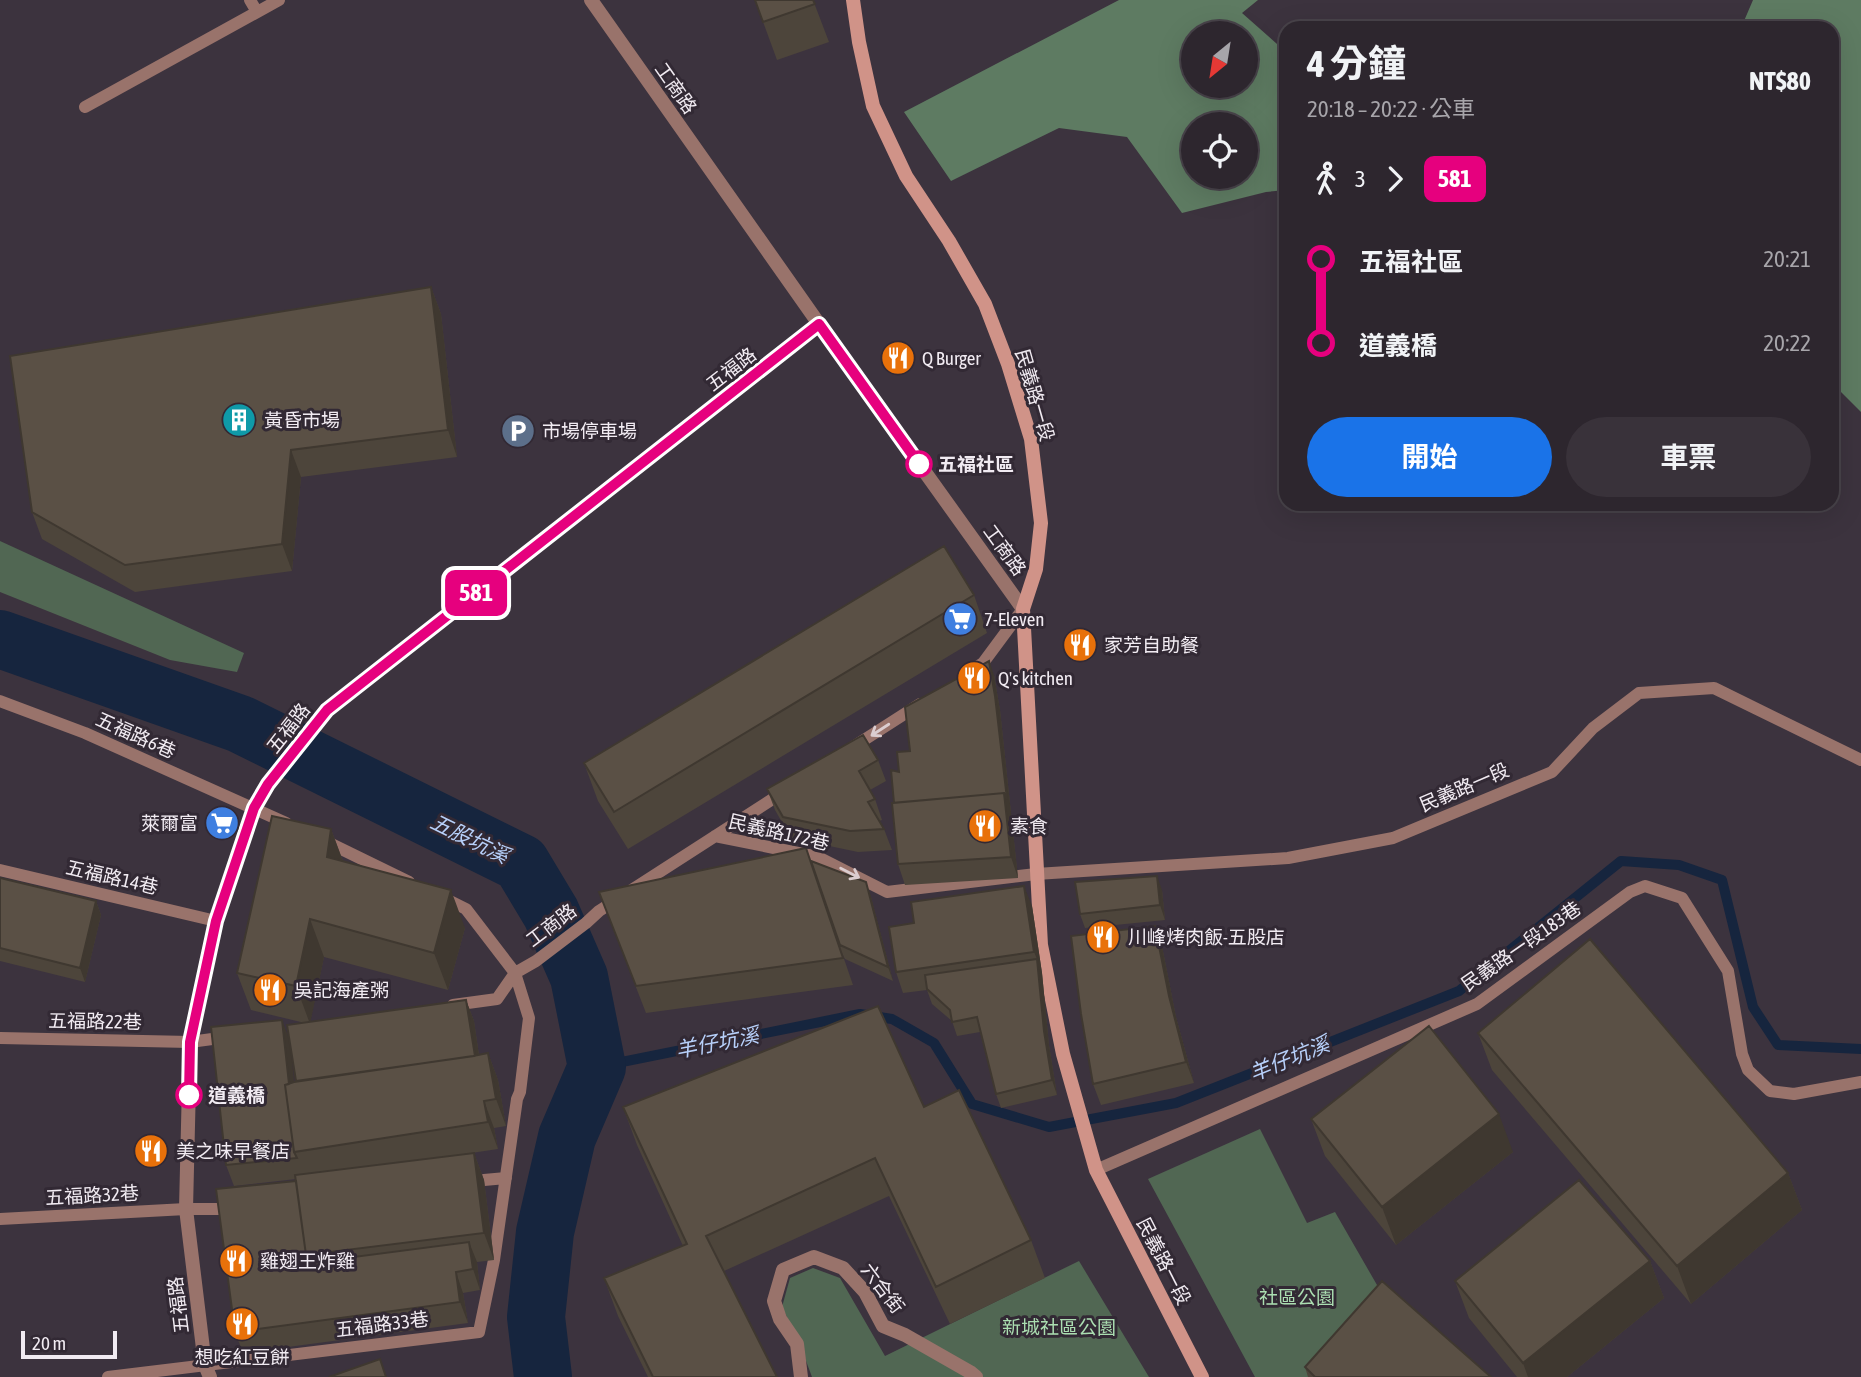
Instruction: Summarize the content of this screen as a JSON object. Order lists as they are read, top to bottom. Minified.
{"streets":{"main road":["民義路一段"],"street":["工商路","五福路","六合街"],"lane":["五福路6巷","民義路172巷","五福路14巷","民義路一段183巷","五福路22巷","五福路32巷","五福路33巷"]},"crossings":[["工商路","五福路"],["工商路","民義路一段"],["工商路","民義路172巷"],["五福路","五福路6巷"],["五福路","五福路14巷"],["五福路","五福路22巷"],["五福路","五福路32巷"],["五福路","五福路33巷"],["民義路一段","民義路172巷"],["民義路一段","民義路一段183巷"]],"one_way":["民義路172巷"],"water":["五股坑溪","羊仔坑溪"],"parks":["社區公園","新城社區公園"],"places":{"restaurant":["Q Burger","家芳自助餐","Q's kitchen","素食","川峰烤肉飯-五股店","吳記海產粥","美之味早餐店","雞翅王炸雞","想吃紅豆餅"],"building":["黃昏市場"],"parking":["市場停車場"],"other":["五福社區","道義橋"],"supermarket":["7-Eleven","萊爾富"]},"lines":["bus line 581"],"scale_bar":"20 m","north":"bottom left","page":{"on_map":"581","heading":["4 分鐘","20:18 – 20:22 · 公車","NT$80"],"legs":["3","581"],"list":[{"name":"五福社區","value":"20:21"},{"name":"道義橋","value":"20:22"}],"buttons":["開始","車票"],"scale":"20 m"}}
